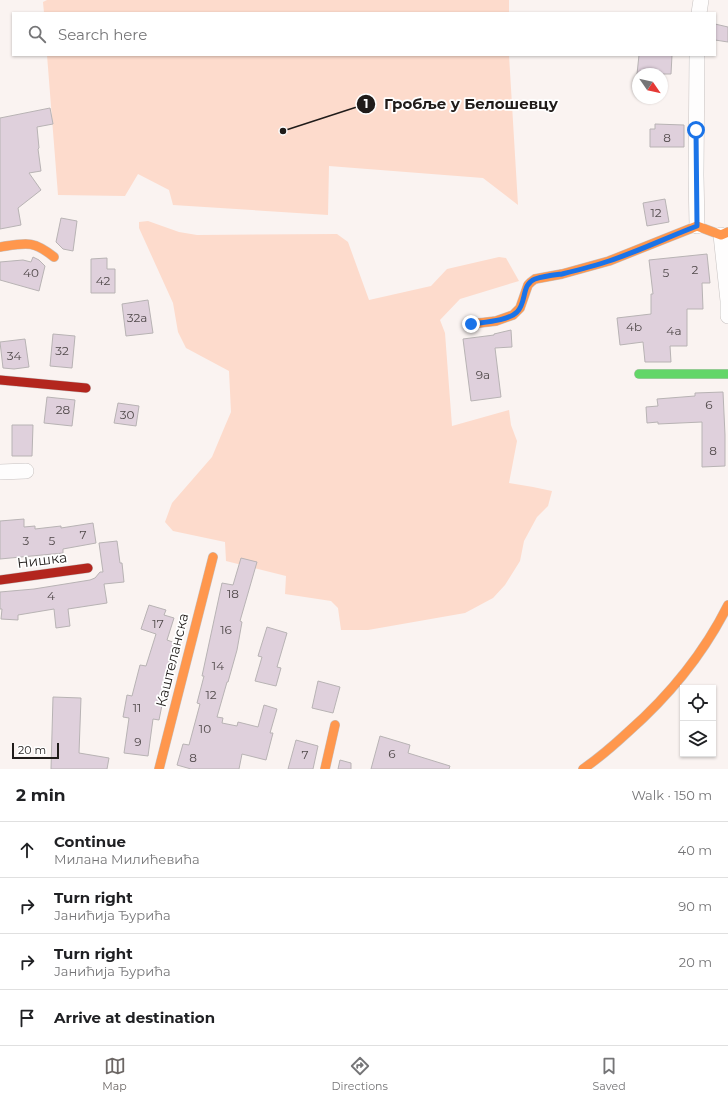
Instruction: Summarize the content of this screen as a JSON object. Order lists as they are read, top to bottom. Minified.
{"streets":{"street":["Нишка","Каштеланска"]},"places":["Гробље у Белошевцу"],"house_numbers":["8","12","2","40","5","42","32a","4b","4a","32","34","9a","6","28","30","8","7","3","5","18","4","17","16","14","12","11","10","9","6","7","8"],"scale_bar":"20 m","north":"bottom right","page":{"search":"Search here","scale":"20 m","heading":["2 min","Walk · 150 m"],"list":[["Continue","Милана Милићевића","40 m"],["Turn right","Јанићија Ђурића","90 m"],["Turn right","Јанићија Ђурића","20 m"],"Arrive at destination"],"nav":["Map","Directions","Saved"]}}
